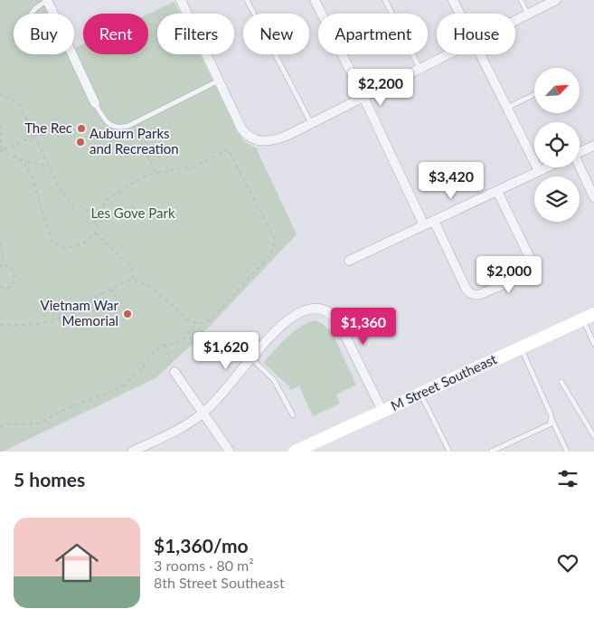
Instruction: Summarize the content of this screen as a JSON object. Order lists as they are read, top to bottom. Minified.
{"streets":{"main road":["M Street Southeast"]},"parks":["Les Gove Park"],"places":["The Rec","Auburn Parks and Recreation","Vietnam War Memorial"],"north":"top right","page":{"chip":["Buy","Rent","Filters","New","Apartment","House"],"price":["$2,200","$3,420","$2,000","$1,360","$1,620"],"heading":"5 homes","list":[{"name":"$1,360/mo","note":"3 rooms · 80 m² · 8th Street Southeast"}]}}
